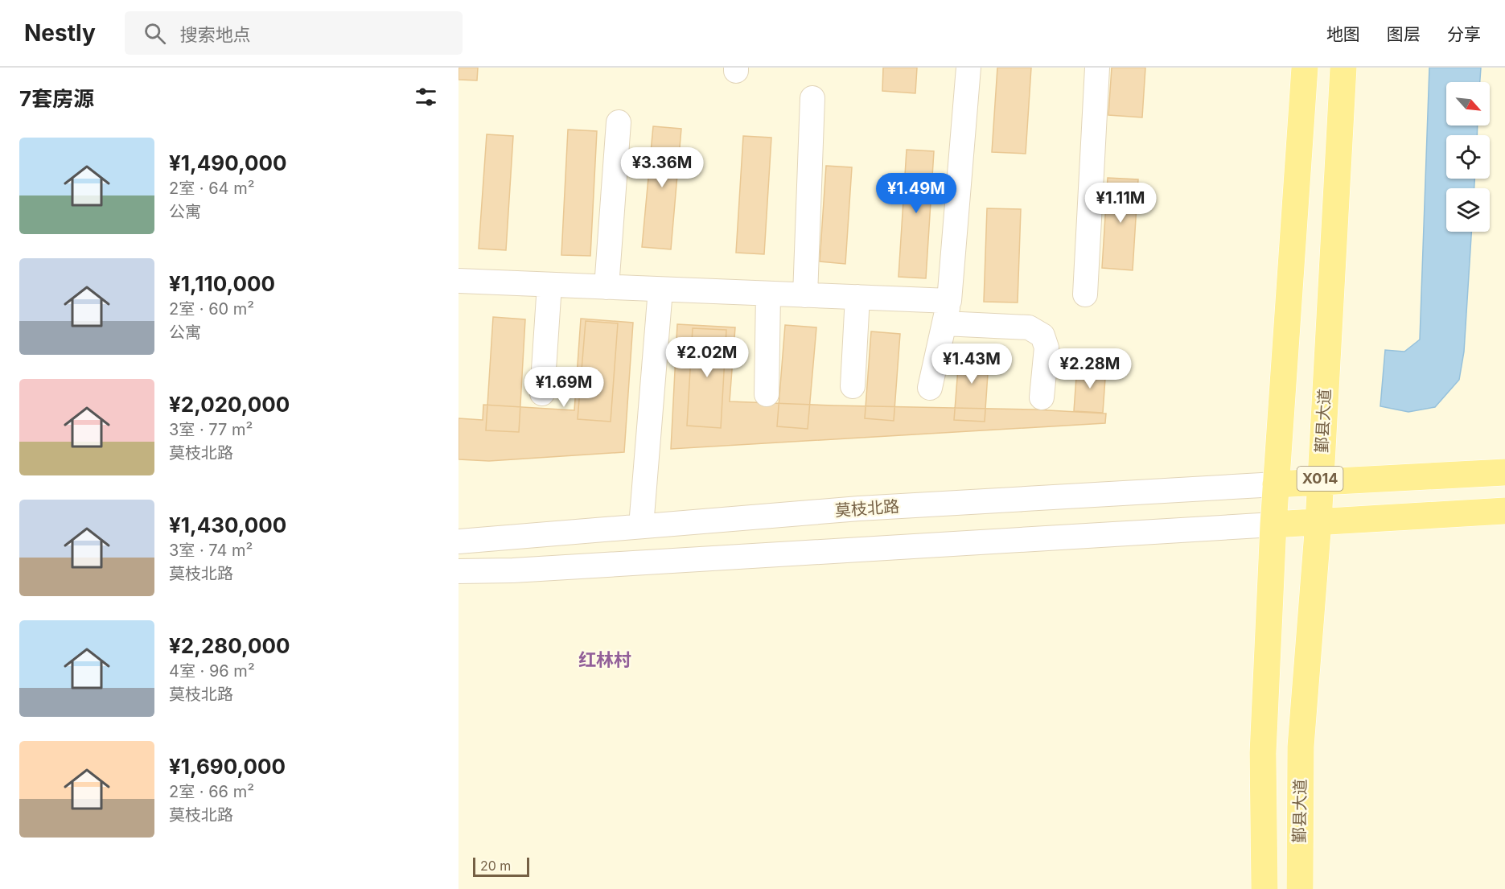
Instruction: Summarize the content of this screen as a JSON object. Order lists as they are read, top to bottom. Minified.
{"streets":{"main road":["鄞县大道","X014"],"street":["莫枝北路"]},"crossings":[["X014","莫枝北路"]],"districts":["红林村"],"scale_bar":"20 m","north":"bottom right","page":{"header":"Nestly","search":"搜索地点","nav":["地图","图层","分享"],"heading":"7套房源","list":[{"name":"¥1,490,000","note":"2室 · 64 m² · 公寓"},{"name":"¥1,110,000","note":"2室 · 60 m² · 公寓"},{"name":"¥2,020,000","note":"3室 · 77 m² · 莫枝北路"},{"name":"¥1,430,000","note":"3室 · 74 m² · 莫枝北路"},{"name":"¥2,280,000","note":"4室 · 96 m² · 莫枝北路"},{"name":"¥1,690,000","note":"2室 · 66 m² · 莫枝北路"}],"price":["¥3.36M","¥1.49M","¥1.11M","¥2.02M","¥1.43M","¥2.28M","¥1.69M"],"scale":"20 m"}}
